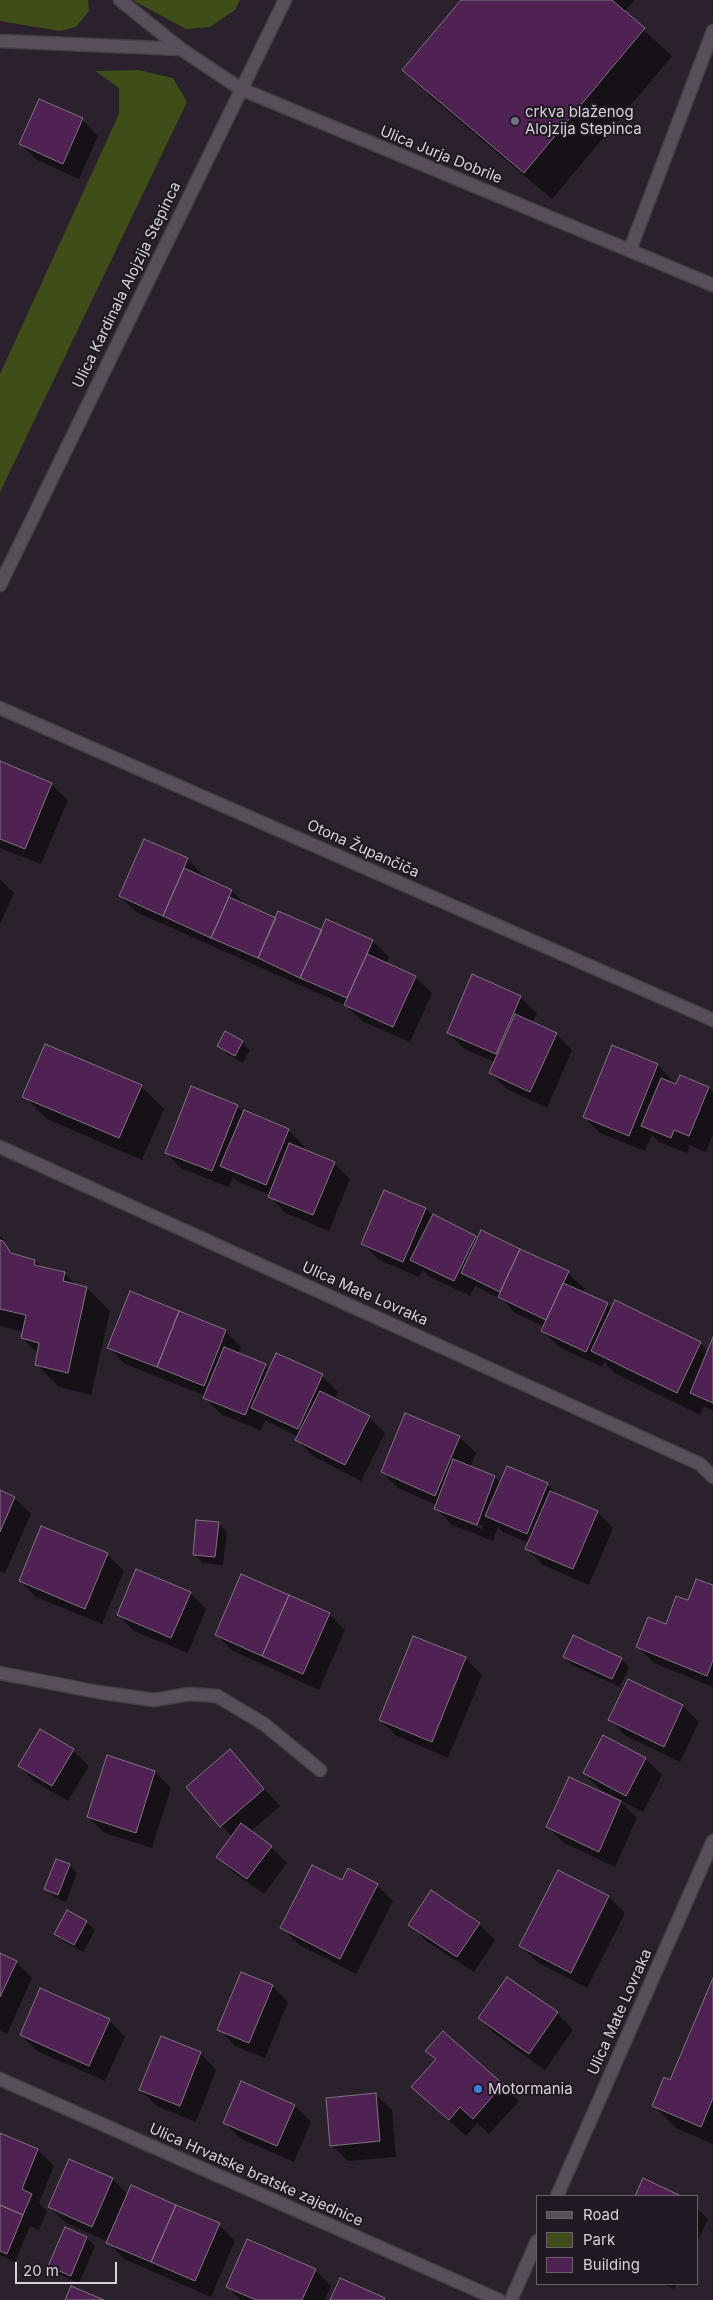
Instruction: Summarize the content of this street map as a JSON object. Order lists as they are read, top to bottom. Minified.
{"streets":{"street":["Ulica Jurja Dobrile","Ulica Kardinala Alojzija Stepinca","Otona Župančiča","Ulica Mate Lovraka","Ulica Hrvatske bratske zajednice"]},"crossings":[["Ulica Jurja Dobrile","Ulica Kardinala Alojzija Stepinca"]],"places":["crkva blaženog Alojzija Stepinca","Motormania"],"legend":["Road","Park","Building"],"scale_bar":"20 m"}
